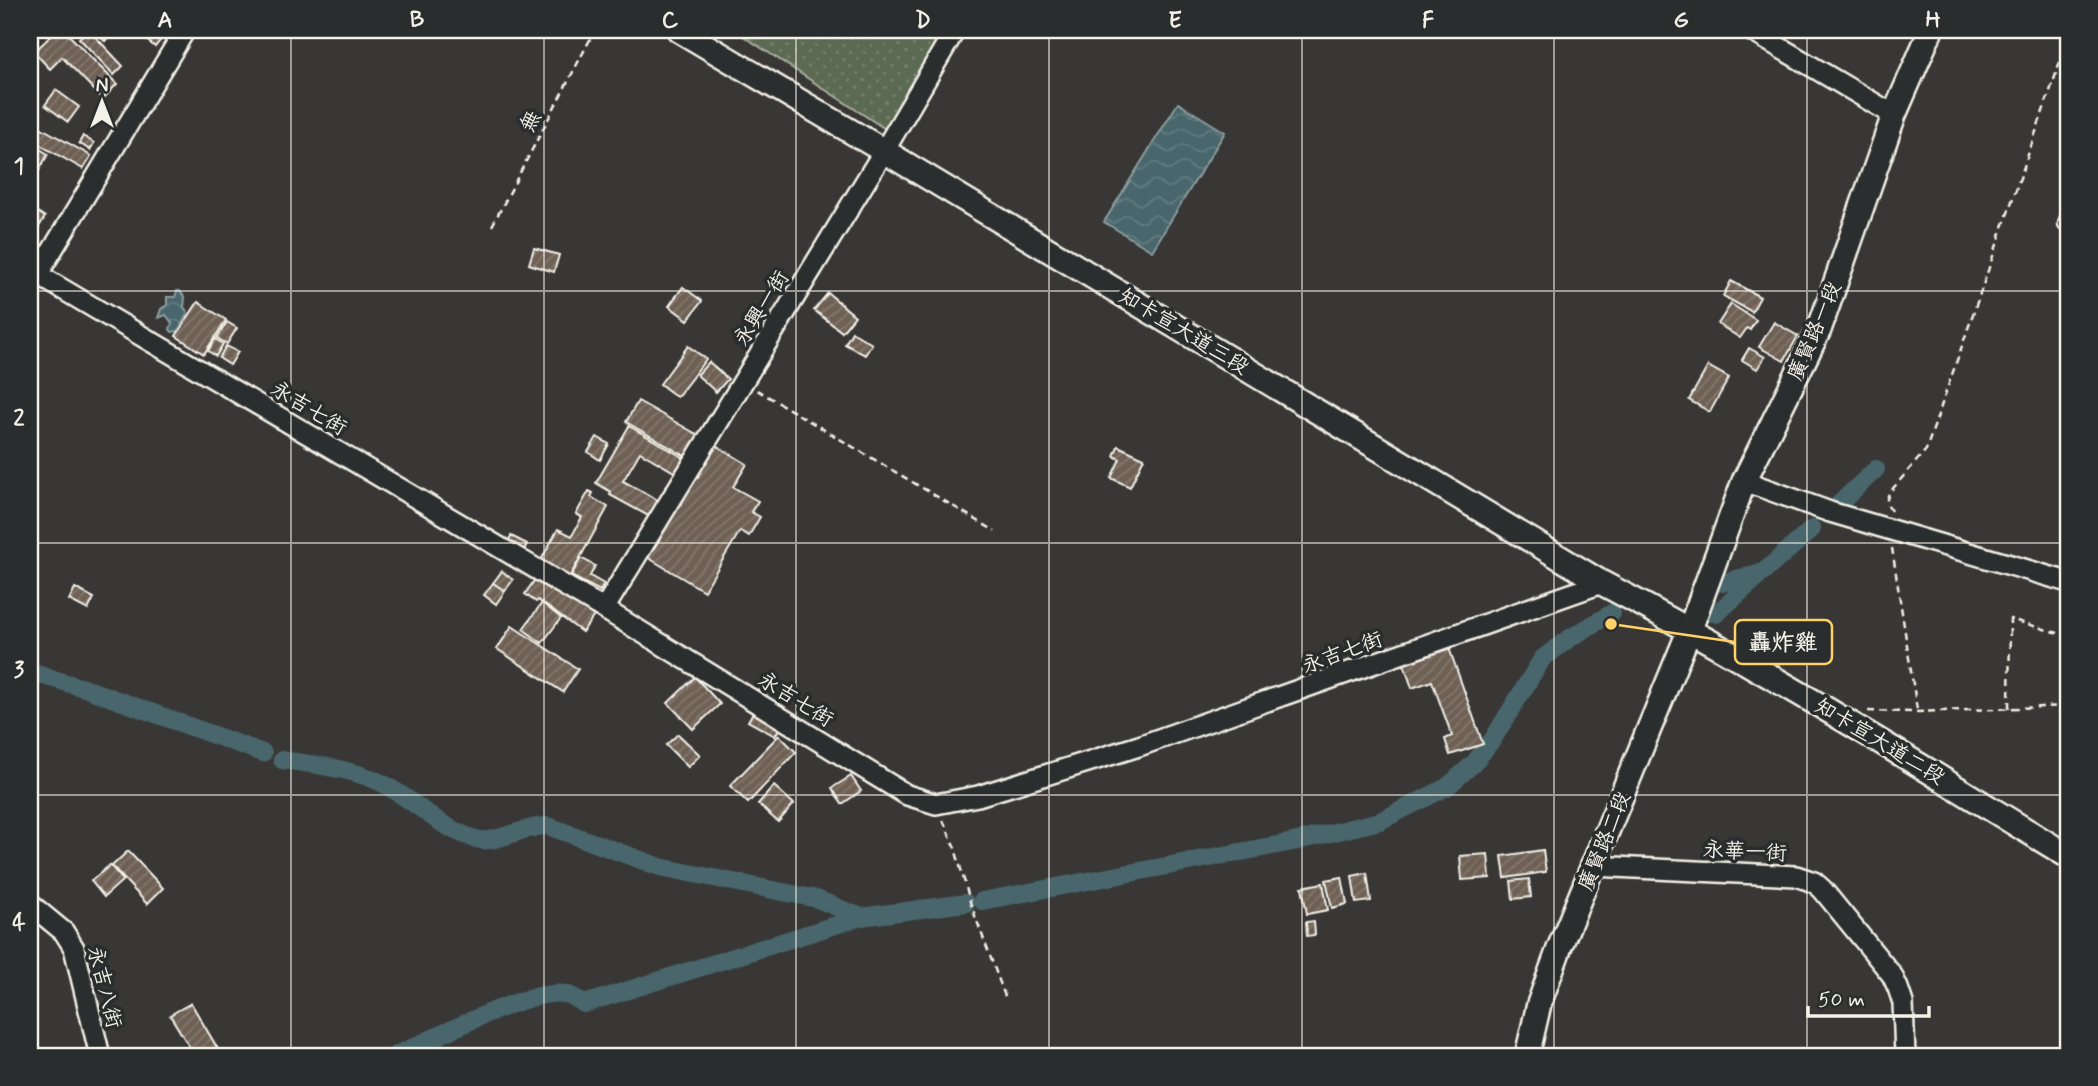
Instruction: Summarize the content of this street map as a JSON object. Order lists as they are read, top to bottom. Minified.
{"streets":{"street":["永興一街","知卡宣大道三段","廣賢路一段","永吉七街","知卡宣大道二段","廣賢路二段","永華一街","永吉八街"],"path":["無"]},"crossings":[["永興一街","知卡宣大道三段"],["永興一街","永吉七街"],["知卡宣大道三段","廣賢路一段"],["知卡宣大道三段","永吉七街"],["知卡宣大道三段","知卡宣大道二段"],["知卡宣大道三段","廣賢路二段"],["廣賢路一段","知卡宣大道二段"],["廣賢路一段","廣賢路二段"],["知卡宣大道二段","廣賢路二段"],["廣賢路二段","永華一街"]],"places":["轟炸雞"],"scale_bar":"50 m","north":"top","grid":{"columns":["A","B","C","D","E","F","G","H"],"rows":["1","2","3","4"]}}
